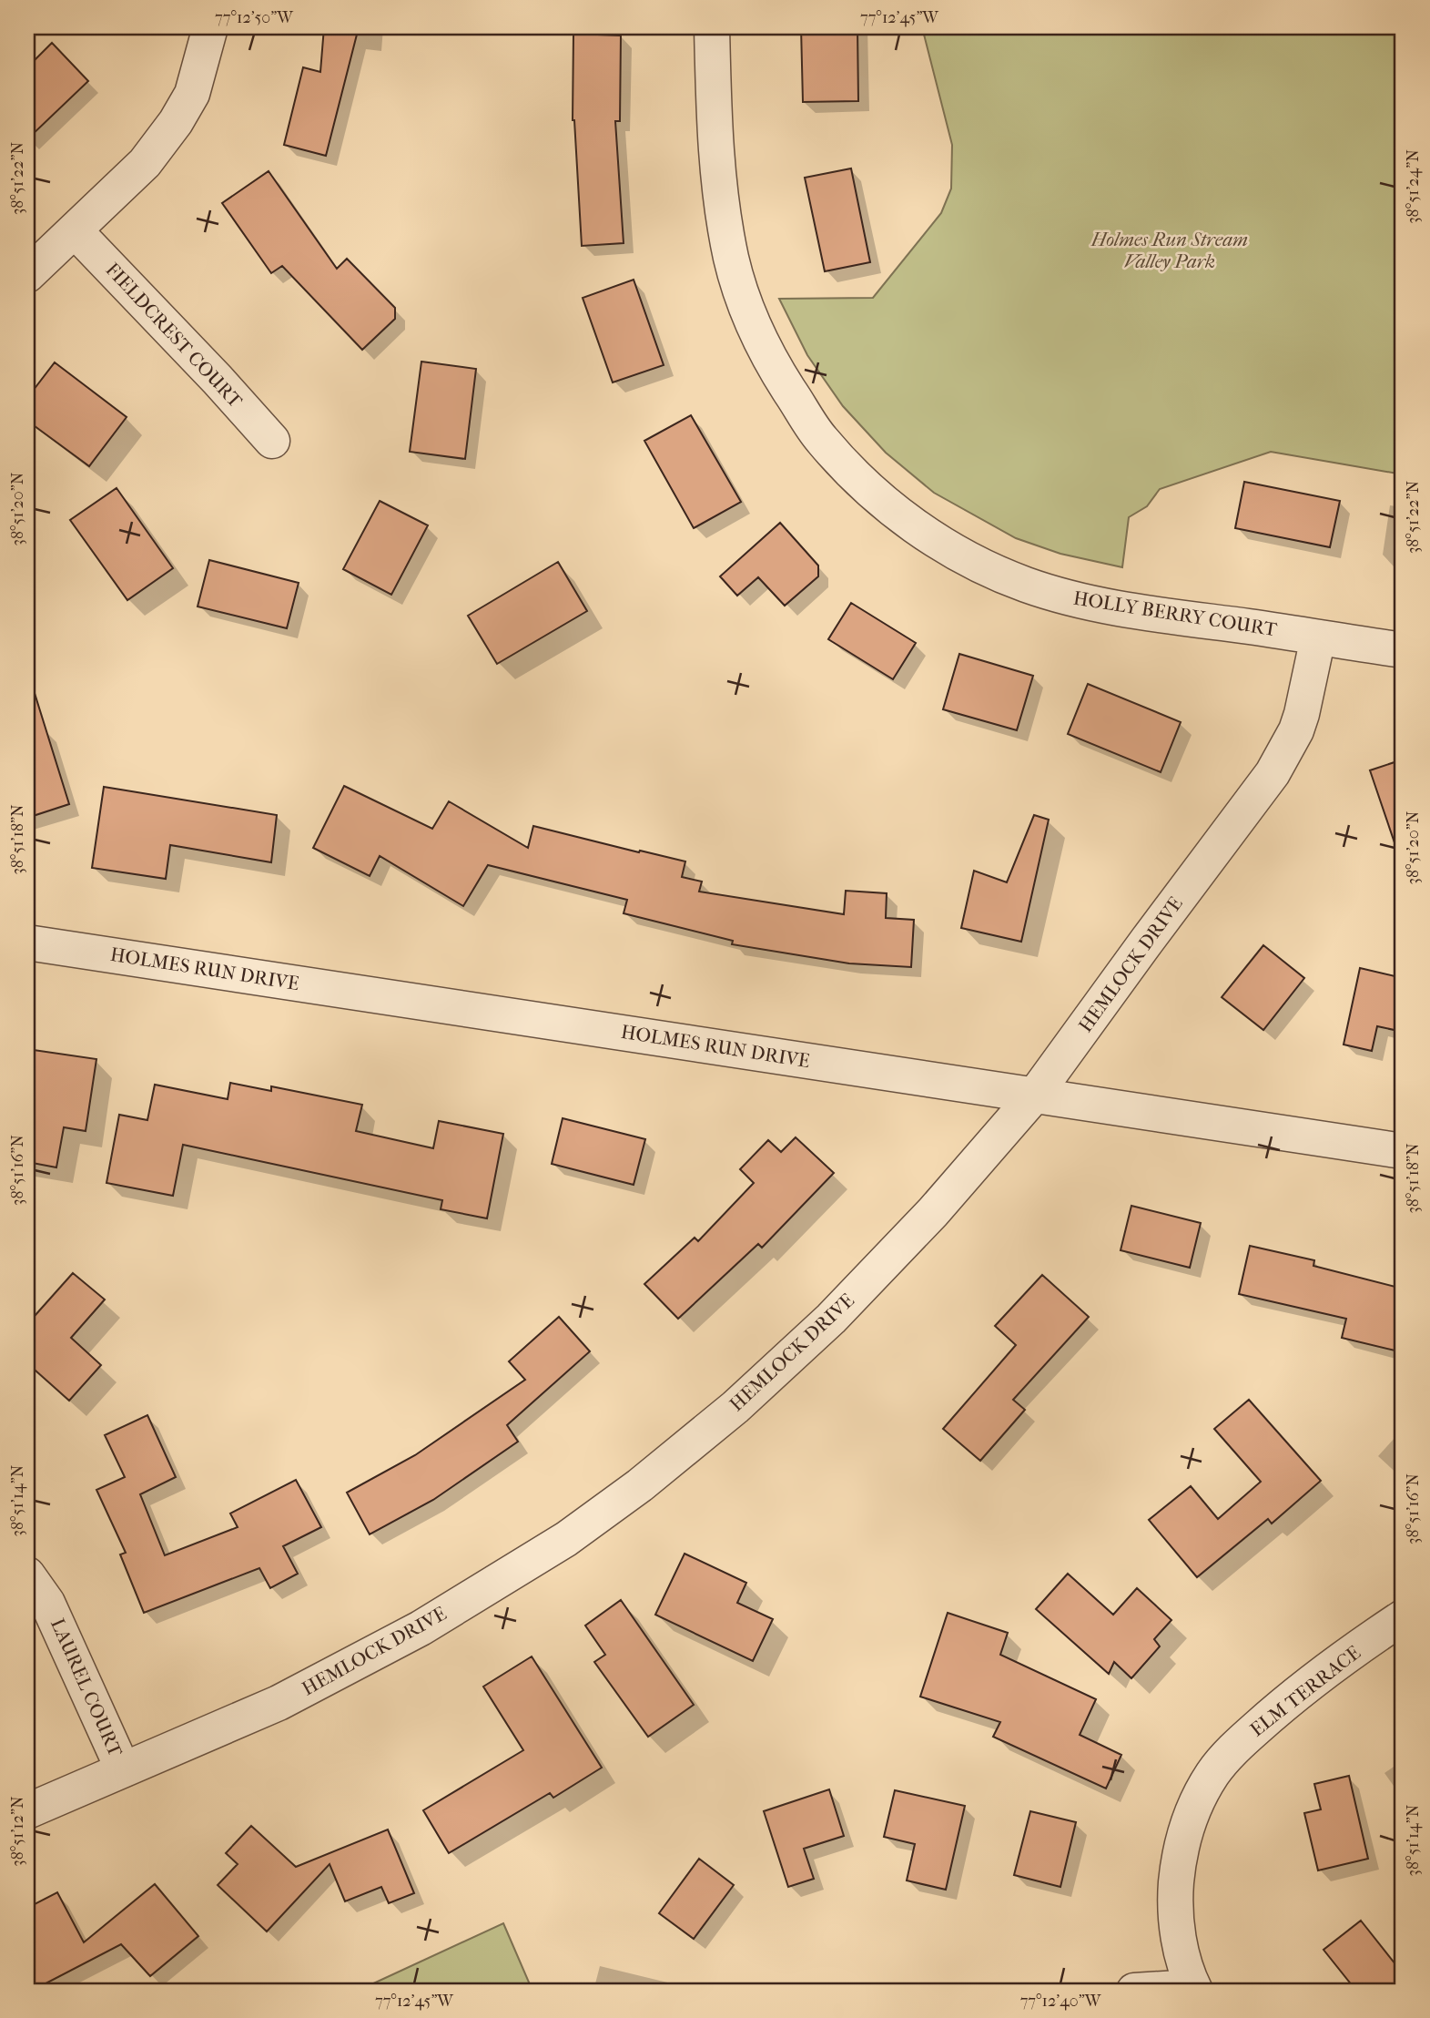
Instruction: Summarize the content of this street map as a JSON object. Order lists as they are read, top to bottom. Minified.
{"streets":{"street":["FIELDCREST COURT","HOLLY BERRY COURT","HEMLOCK DRIVE","HOLMES RUN DRIVE","LAUREL COURT","ELM TERRACE"]},"crossings":[["HOLLY BERRY COURT","HEMLOCK DRIVE"],["HEMLOCK DRIVE","HOLMES RUN DRIVE"],["HEMLOCK DRIVE","LAUREL COURT"]],"parks":["Holmes Run Stream Valley Park"],"coordinates":["77°12'50\"W","77°12'45\"W","38°51'22\"N","38°51'24\"N","38°51'20\"N","38°51'18\"N","38°51'16\"N","38°51'14\"N","38°51'12\"N","77°12'40\"W"]}
